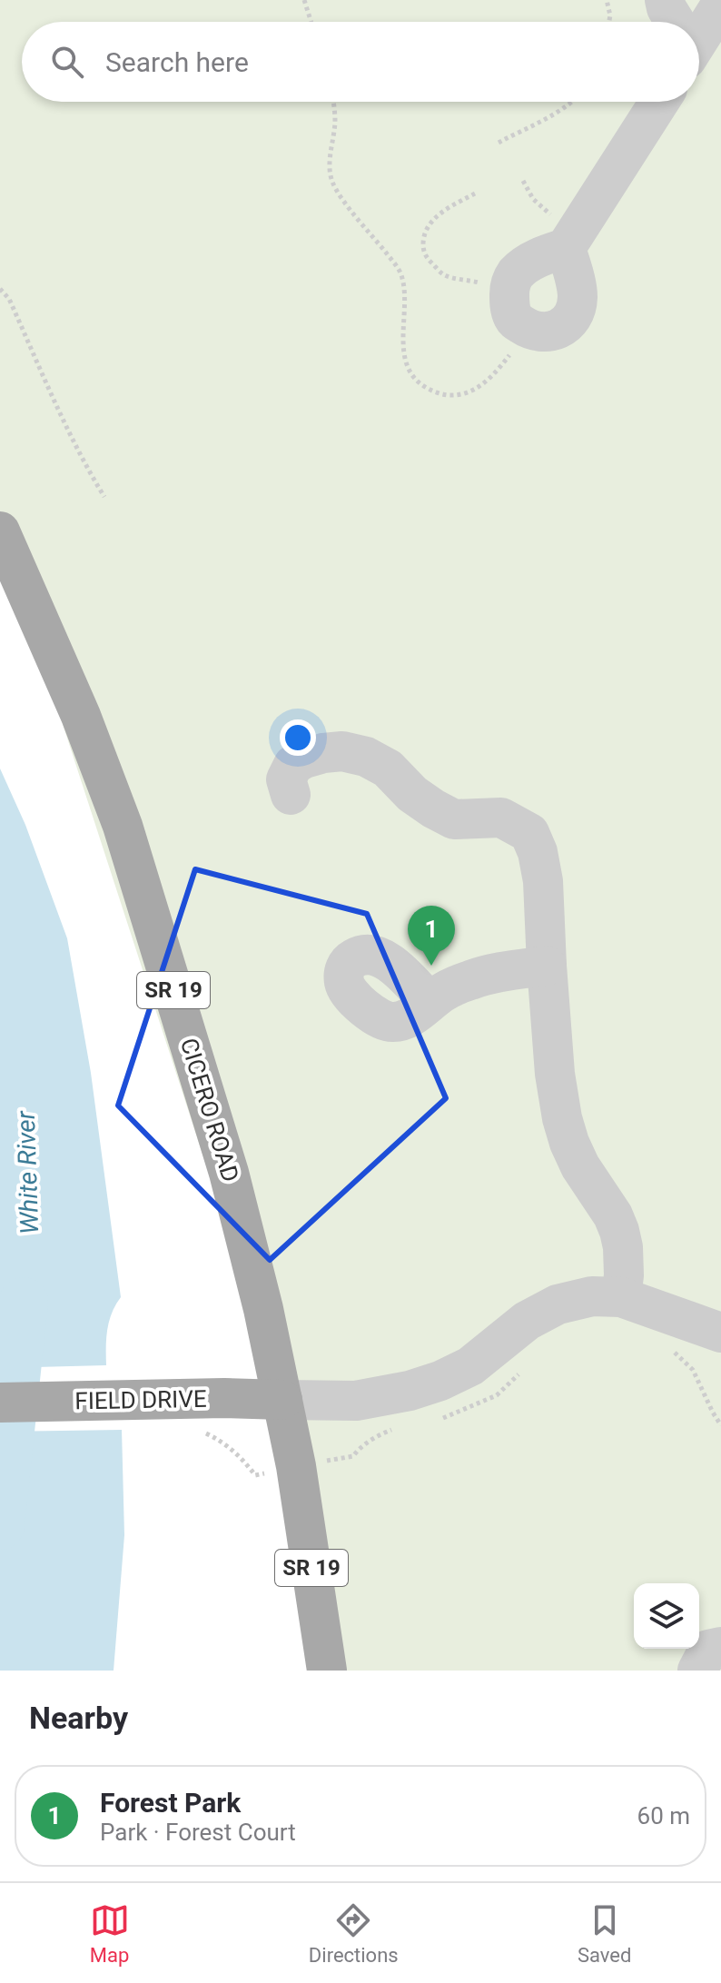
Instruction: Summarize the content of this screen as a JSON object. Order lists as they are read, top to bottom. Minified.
{"streets":{"main road":["SR 19","CICERO ROAD","FIELD DRIVE"]},"crossings":[["CICERO ROAD","FIELD DRIVE"]],"water":["White River"],"page":{"search":"Search here","pins":"1","heading":"Nearby","list":[{"mark":"1","name":"Forest Park","note":"Park · Forest Court","value":"60 m"}],"nav":["Map","Directions","Saved"]}}
